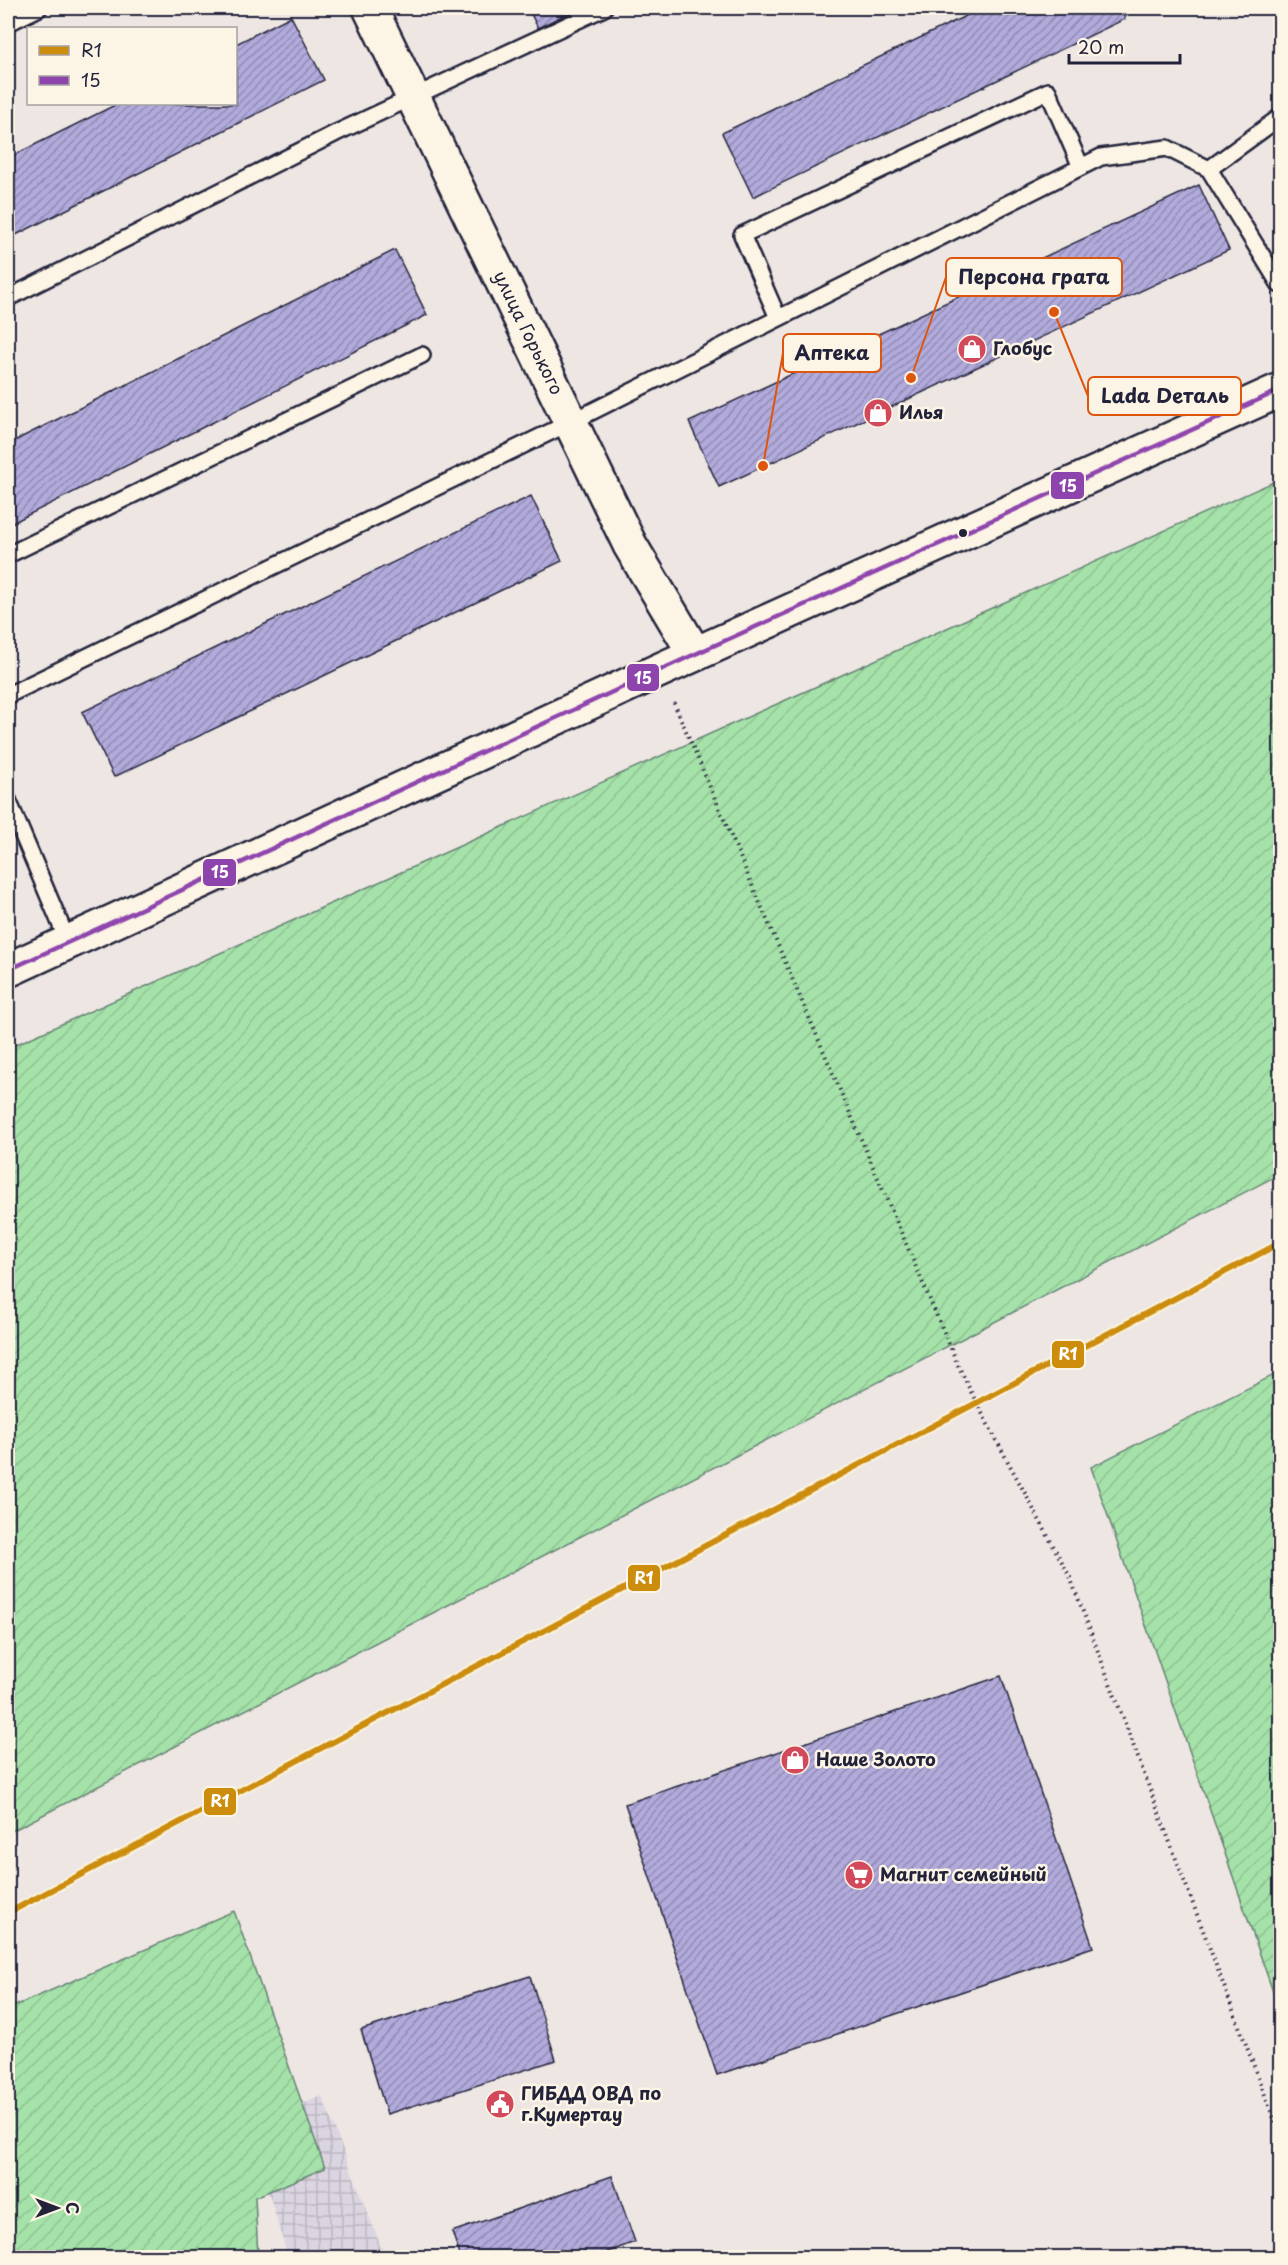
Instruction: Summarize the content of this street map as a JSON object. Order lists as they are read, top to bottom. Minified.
{"streets":{"main road":["улица Горького"]},"places":{"other":["Lada Dеталь","Персона грата","Аптека"],"shop":["Глобус","Илья","Наше Золото"],"supermarket":["Магнит семейный"],"public building":["ГИБДД ОВД по г.Кумертау"]},"lines":["transit line 15","transit line R1"],"legend":["R1","15"],"scale_bar":"20 m","north":"right"}
